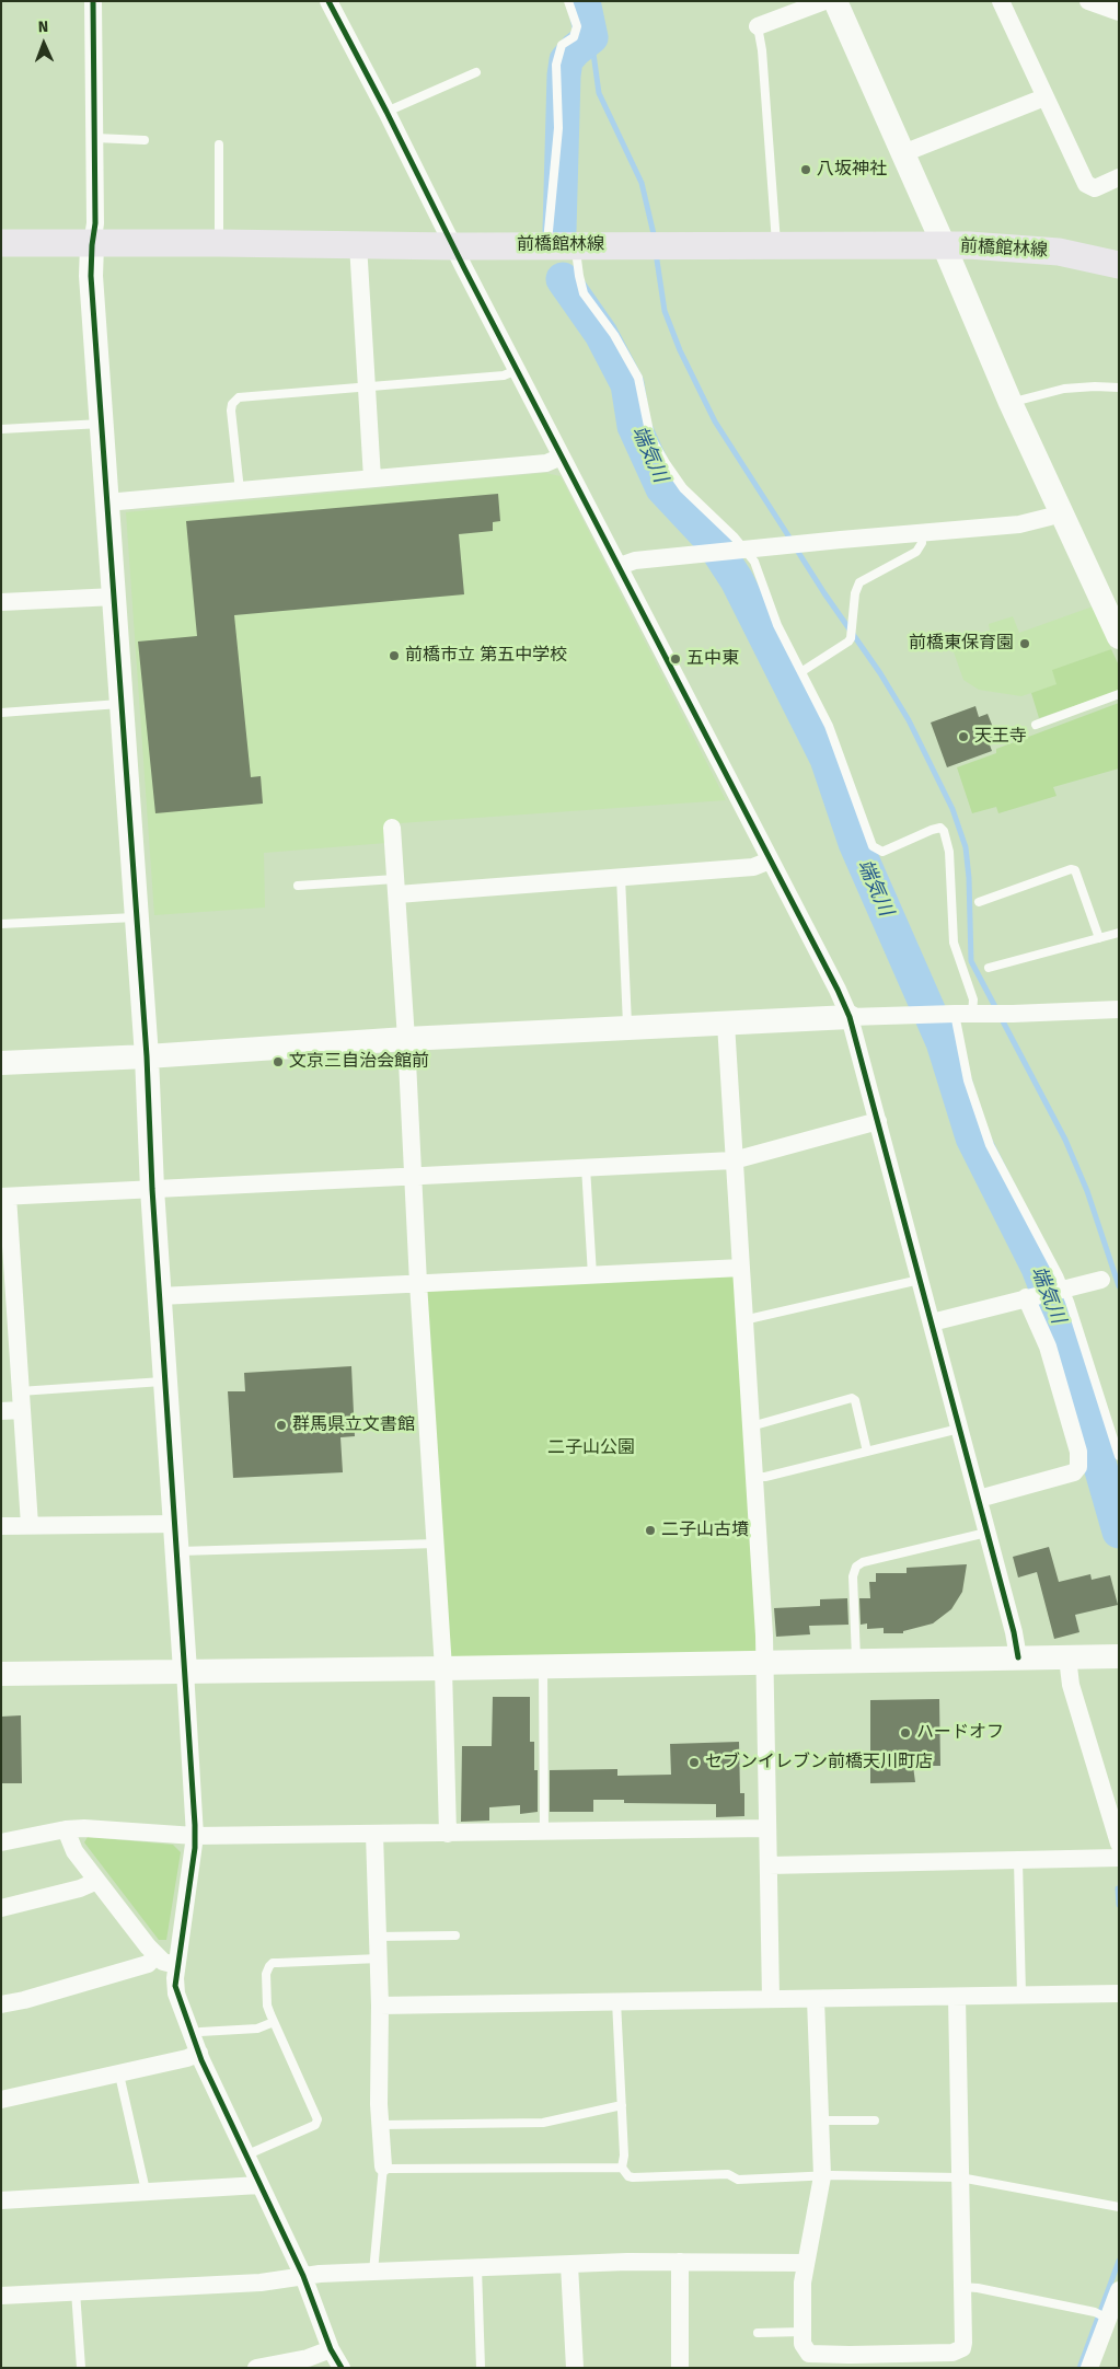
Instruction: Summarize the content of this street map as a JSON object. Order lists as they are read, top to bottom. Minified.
{"streets":{"main road":["前橋館林線"]},"water":["端気川"],"parks":["二子山公園"],"places":["八坂神社","前橋東保育園","前橋市立 第五中学校","五中東","天王寺","文京三自治会館前","群馬県立文書館","二子山古墳","ハードオフ","セブンイレブン前橋天川町店"],"north":"top"}
